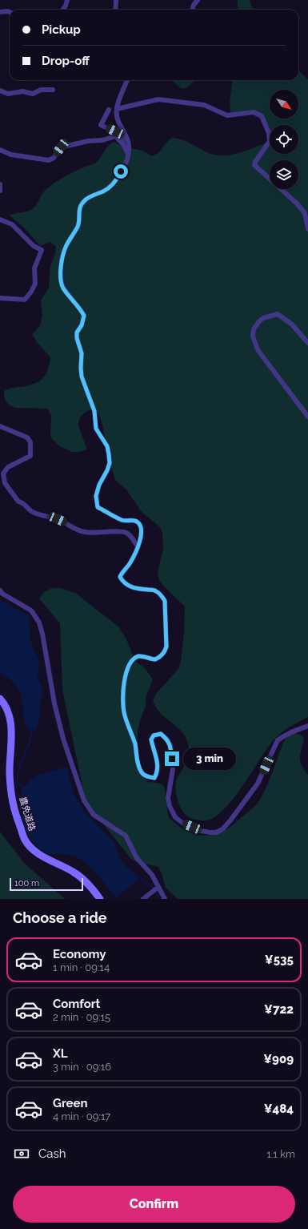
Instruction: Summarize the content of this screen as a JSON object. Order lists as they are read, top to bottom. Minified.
{"streets":{"street":["農免道路"]},"scale_bar":"100 m","north":"bottom right","page":{"banner":["Pickup","Drop-off"],"bubble":"3 min","scale":"100 m","heading":"Choose a ride","list":[{"name":"Economy","note":"1 min · 09:14","value":"¥535"},{"name":"Comfort","note":"2 min · 09:15","value":"¥722"},{"name":"XL","note":"3 min · 09:16","value":"¥909"},{"name":"Green","note":"4 min · 09:17","value":"¥484"}],"pay":["Cash","1.1 km"],"buttons":"Confirm"}}
